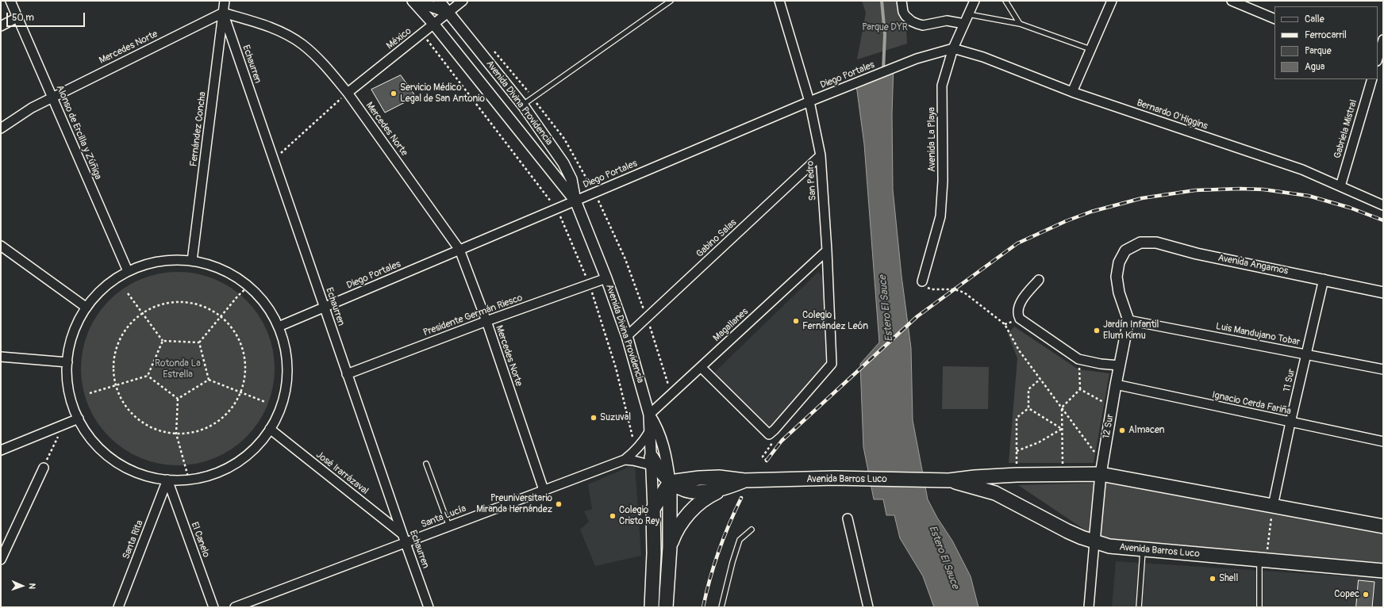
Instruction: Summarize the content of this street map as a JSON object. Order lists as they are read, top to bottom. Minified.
{"streets":{"main road":["Avenida Divina Providencia","Avenida Barros Luco"],"street":["México","Mercedes Norte","Echaurren","Diego Portales","Bernardo O'Higgins","Fernández Concha","Gabriela Mistral","Alonso de Ercilla y Zúñiga","Avenida La Playa","San Pedro","Gabino Salas","Avenida Angamos","Presidente Germán Riesco","Magallanes","Luis Mandujano Tobar","11 Sur","Ignacio Cerda Fariña","12 Sur","José Irarrázaval","Santa Lucía","Santa Rita","El Canelo"]},"crossings":[["México","Mercedes Norte"],["México","Avenida Divina Providencia"],["Mercedes Norte","Echaurren"],["Mercedes Norte","Diego Portales"],["Mercedes Norte","Fernández Concha"],["Mercedes Norte","Alonso de Ercilla y Zúñiga"],["Mercedes Norte","Presidente Germán Riesco"],["Mercedes Norte","Santa Lucía"],["Echaurren","Diego Portales"],["Echaurren","Fernández Concha"],["Echaurren","Presidente Germán Riesco"],["Echaurren","José Irarrázaval"],["Echaurren","Santa Lucía"],["Diego Portales","Avenida Divina Providencia"],["Diego Portales","Bernardo O'Higgins"],["Diego Portales","Avenida La Playa"],["Diego Portales","San Pedro"],["Avenida Divina Providencia","Gabino Salas"],["Avenida Divina Providencia","Presidente Germán Riesco"],["Avenida Divina Providencia","Magallanes"],["Avenida Divina Providencia","Avenida Barros Luco"],["Avenida Divina Providencia","Santa Lucía"],["Bernardo O'Higgins","Gabriela Mistral"],["Bernardo O'Higgins","Avenida La Playa"],["San Pedro","Gabino Salas"],["San Pedro","Magallanes"],["Avenida Angamos","11 Sur"],["Avenida Angamos","12 Sur"],["Luis Mandujano Tobar","11 Sur"],["Luis Mandujano Tobar","12 Sur"],["11 Sur","Ignacio Cerda Fariña"],["11 Sur","Avenida Barros Luco"],["Ignacio Cerda Fariña","12 Sur"],["12 Sur","Avenida Barros Luco"],["Santa Rita","El Canelo"]],"water":["Estero El Sauce"],"parks":["Parque DYR","Rotonda La Estrella"],"places":["Servicio Médico Legal de San Antonio","Colegio Fernández León","Jardín Infantil Elum Kimu","Suzuval","Almacen","Preuniversitario Miranda Hernández","Colegio Cristo Rey","Shell","Copec"],"legend":["Calle","Ferrocarril","Parque","Agua"],"scale_bar":"50 m","north":"right"}
